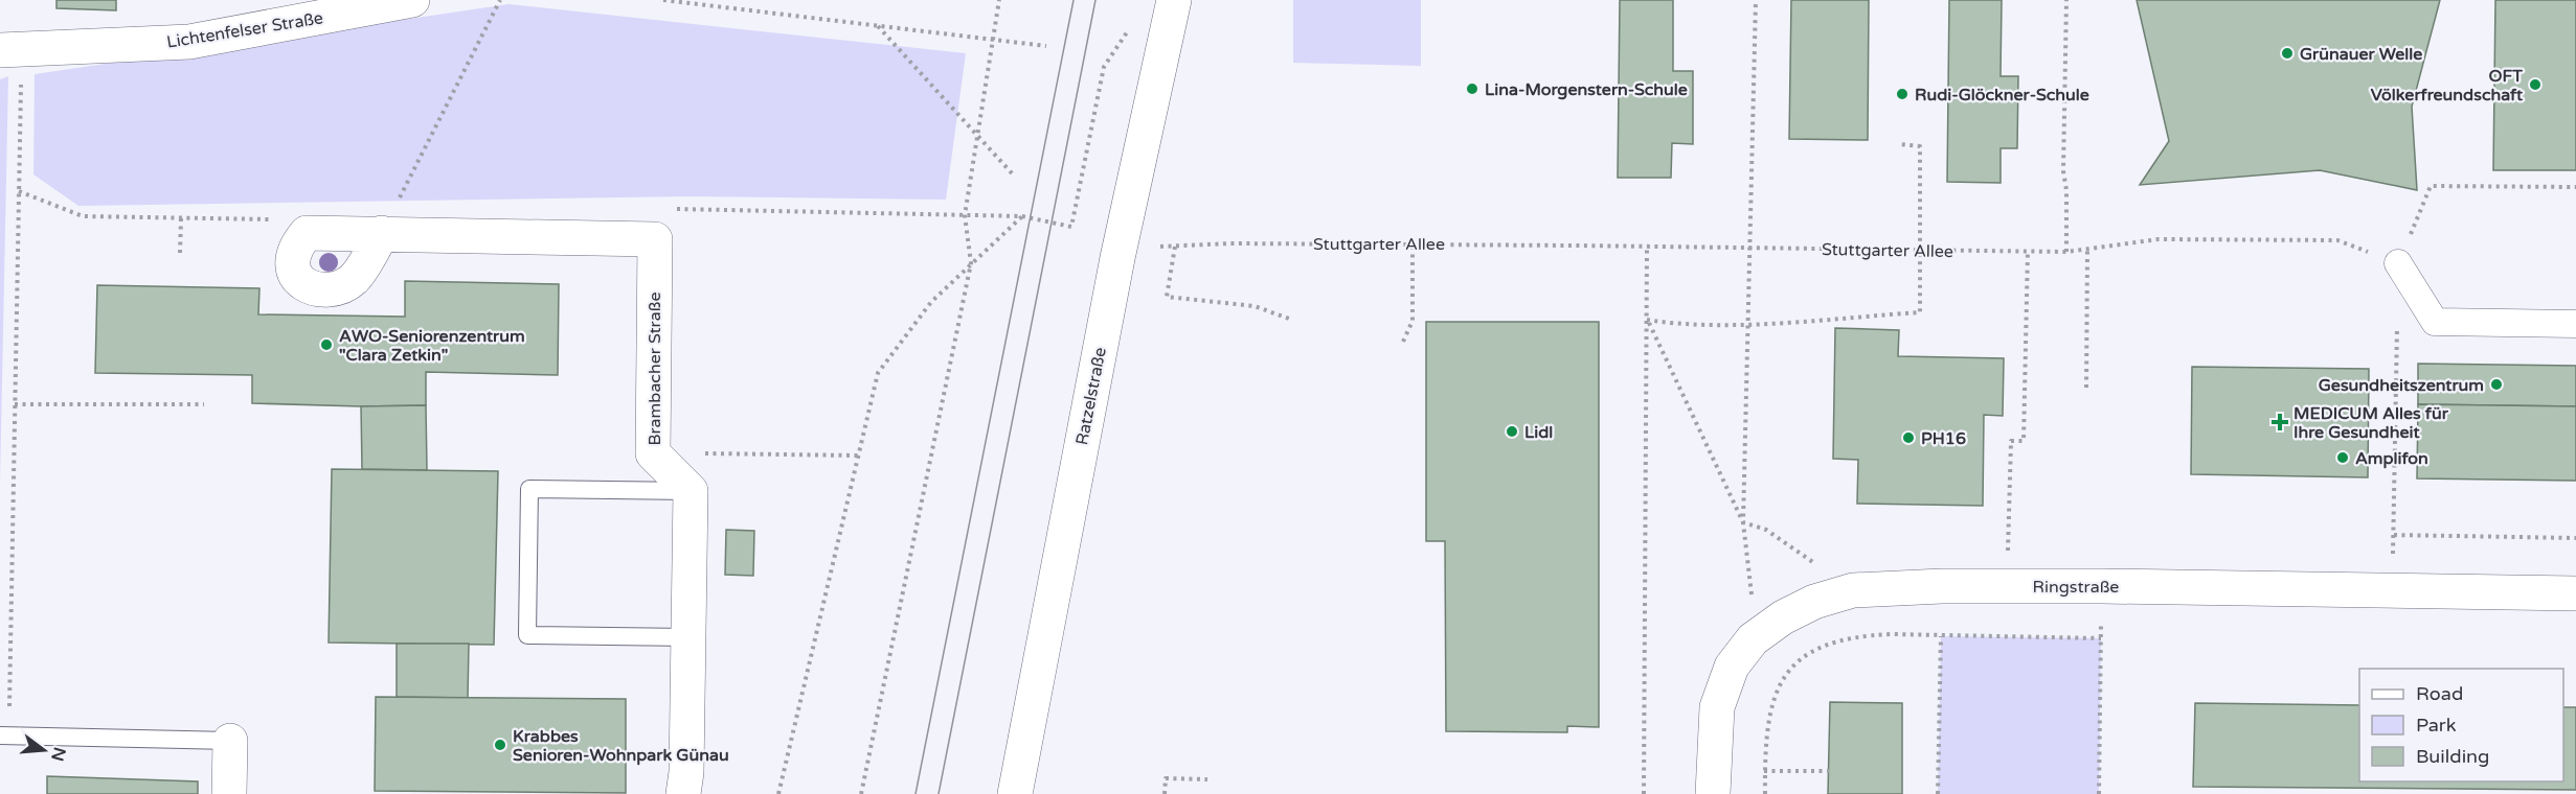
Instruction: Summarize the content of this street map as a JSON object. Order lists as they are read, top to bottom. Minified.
{"streets":{"street":["Lichtenfelser Straße","Brambacher Straße","Ratzelstraße","Ringstraße"],"path":["Stuttgarter Allee"]},"places":{"other":["Grünauer Welle","OFT Völkerfreundschaft","Lina-Morgenstern-Schule","Rudi-Glöckner-Schule","AWO-Seniorenzentrum \"Clara Zetkin\"","Gesundheitszentrum","Lidl","PH16","Amplifon","Krabbes Senioren-Wohnpark Günau"],"health":["MEDICUM Alles für Ihre Gesundheit"]},"legend":["Road","Park","Building"],"north":"right"}
